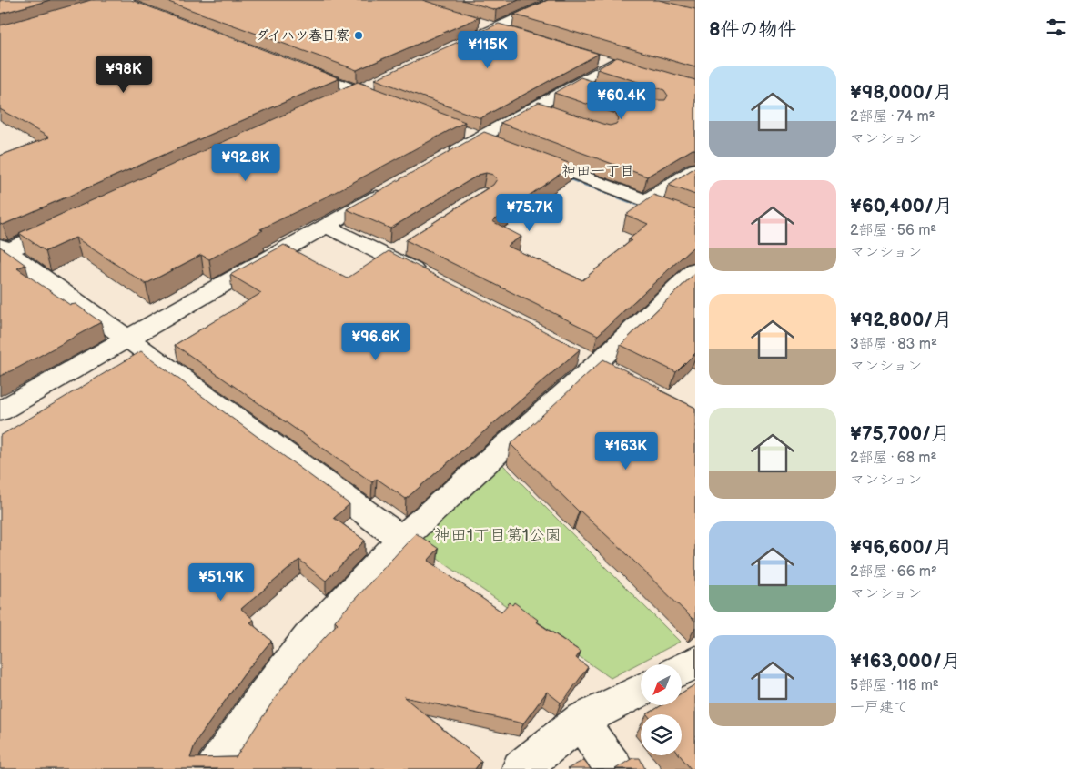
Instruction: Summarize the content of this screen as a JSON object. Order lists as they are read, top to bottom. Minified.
{"districts":["神田一丁目"],"parks":["神田1丁目第1公園"],"places":["ダイハツ春日寮"],"north":"bottom left","page":{"heading":"8件の物件","price":["¥115K","¥98K","¥60.4K","¥92.8K","¥75.7K","¥96.6K","¥163K","¥51.9K"],"list":[{"name":"¥98,000/月","note":"2部屋 · 74 m² · マンション"},{"name":"¥60,400/月","note":"2部屋 · 56 m² · マンション"},{"name":"¥92,800/月","note":"3部屋 · 83 m² · マンション"},{"name":"¥75,700/月","note":"2部屋 · 68 m² · マンション"},{"name":"¥96,600/月","note":"2部屋 · 66 m² · マンション"},{"name":"¥163,000/月","note":"5部屋 · 118 m² · 一戸建て"}]}}
